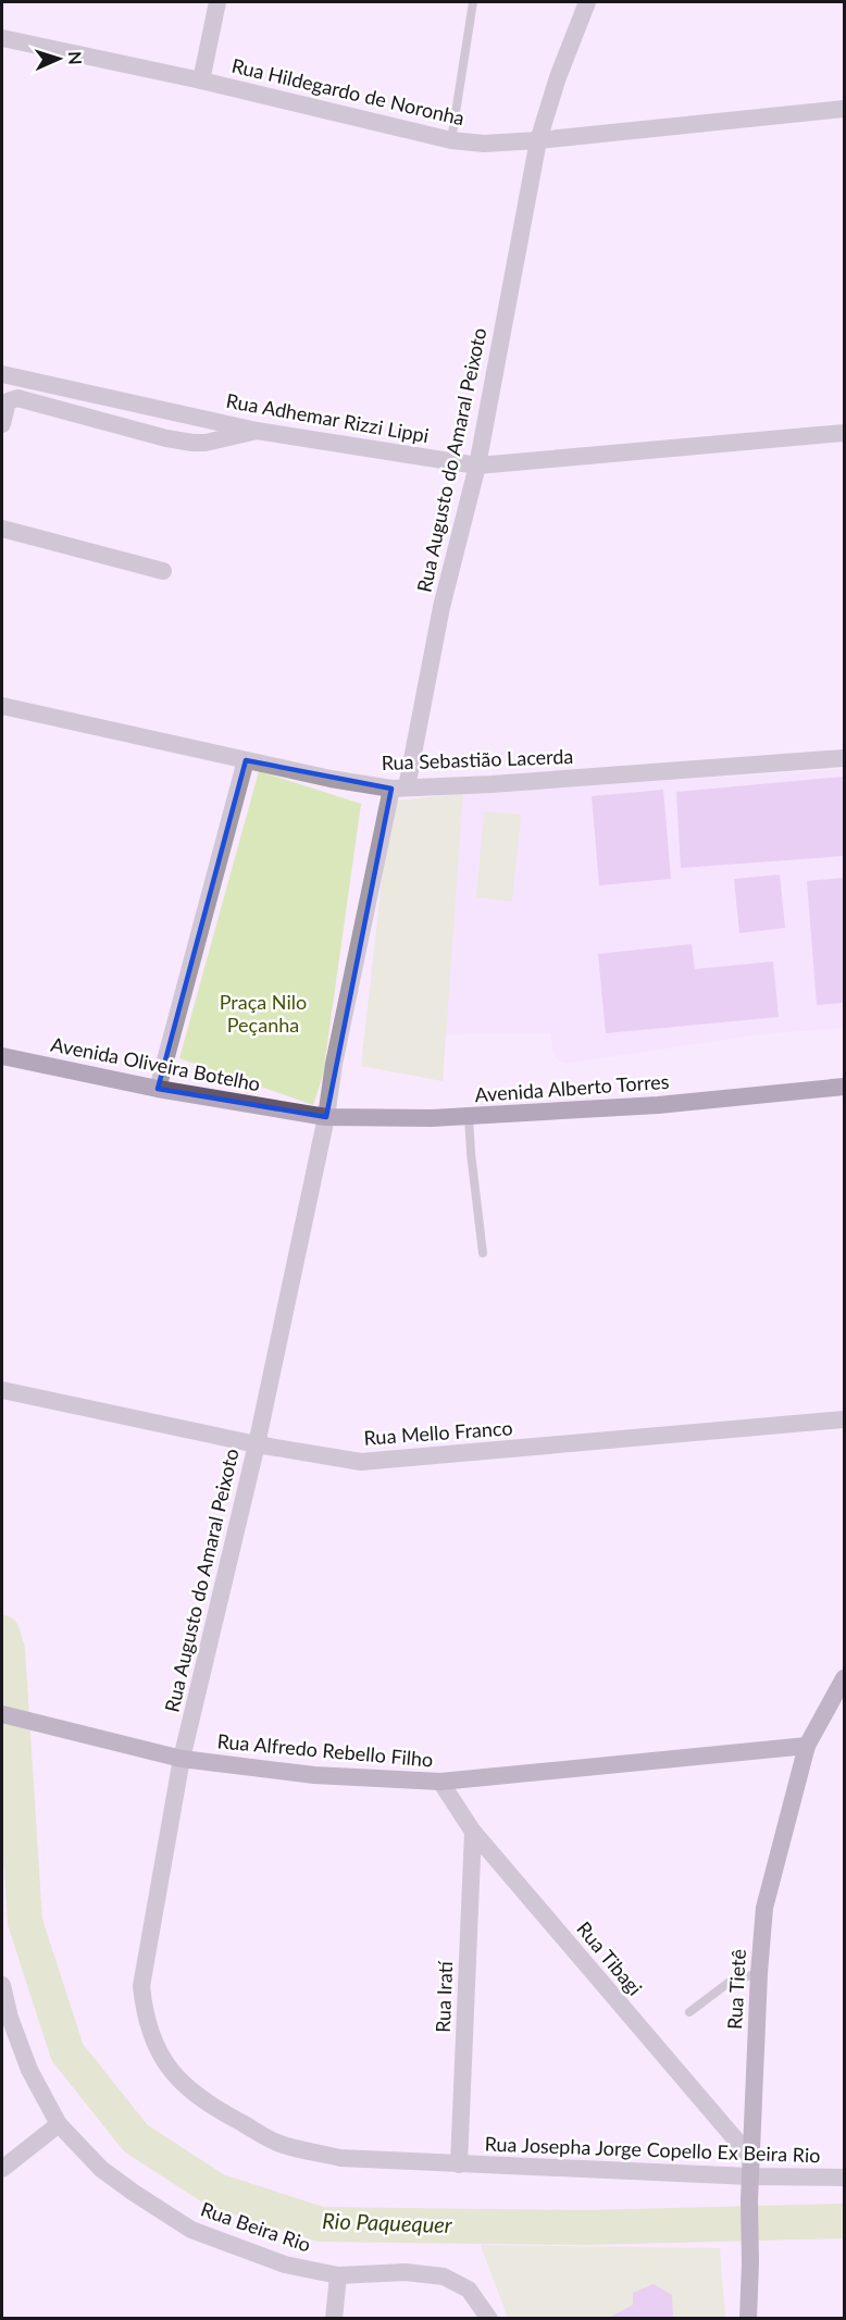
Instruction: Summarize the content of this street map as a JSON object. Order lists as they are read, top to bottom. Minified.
{"streets":{"main road":["Avenida Oliveira Botelho","Avenida Alberto Torres","Rua Alfredo Rebello Filho","Rua Tietê"],"street":["Rua Hildegardo de Noronha","Rua Adhemar Rizzi Lippi","Rua Augusto do Amaral Peixoto","Rua Sebastião Lacerda","Rua Mello Franco","Rua Tibagi","Rua Iratí","Rua Josepha Jorge Copello Ex Beira Rio","Rua Beira Rio"]},"crossings":[["Rua Hildegardo de Noronha","Rua Augusto do Amaral Peixoto"],["Rua Adhemar Rizzi Lippi","Rua Augusto do Amaral Peixoto"],["Rua Augusto do Amaral Peixoto","Rua Sebastião Lacerda"],["Rua Augusto do Amaral Peixoto","Avenida Alberto Torres"],["Rua Augusto do Amaral Peixoto","Rua Mello Franco"],["Rua Augusto do Amaral Peixoto","Rua Alfredo Rebello Filho"],["Rua Augusto do Amaral Peixoto","Rua Iratí"],["Rua Augusto do Amaral Peixoto","Rua Josepha Jorge Copello Ex Beira Rio"],["Avenida Oliveira Botelho","Avenida Alberto Torres"],["Rua Alfredo Rebello Filho","Rua Tibagi"],["Rua Alfredo Rebello Filho","Rua Tietê"],["Rua Tibagi","Rua Tietê"],["Rua Tibagi","Rua Iratí"],["Rua Tibagi","Rua Josepha Jorge Copello Ex Beira Rio"],["Rua Tietê","Rua Josepha Jorge Copello Ex Beira Rio"],["Rua Iratí","Rua Josepha Jorge Copello Ex Beira Rio"]],"water":["Rio Paquequer"],"parks":["Praça Nilo Peçanha"],"north":"right"}
